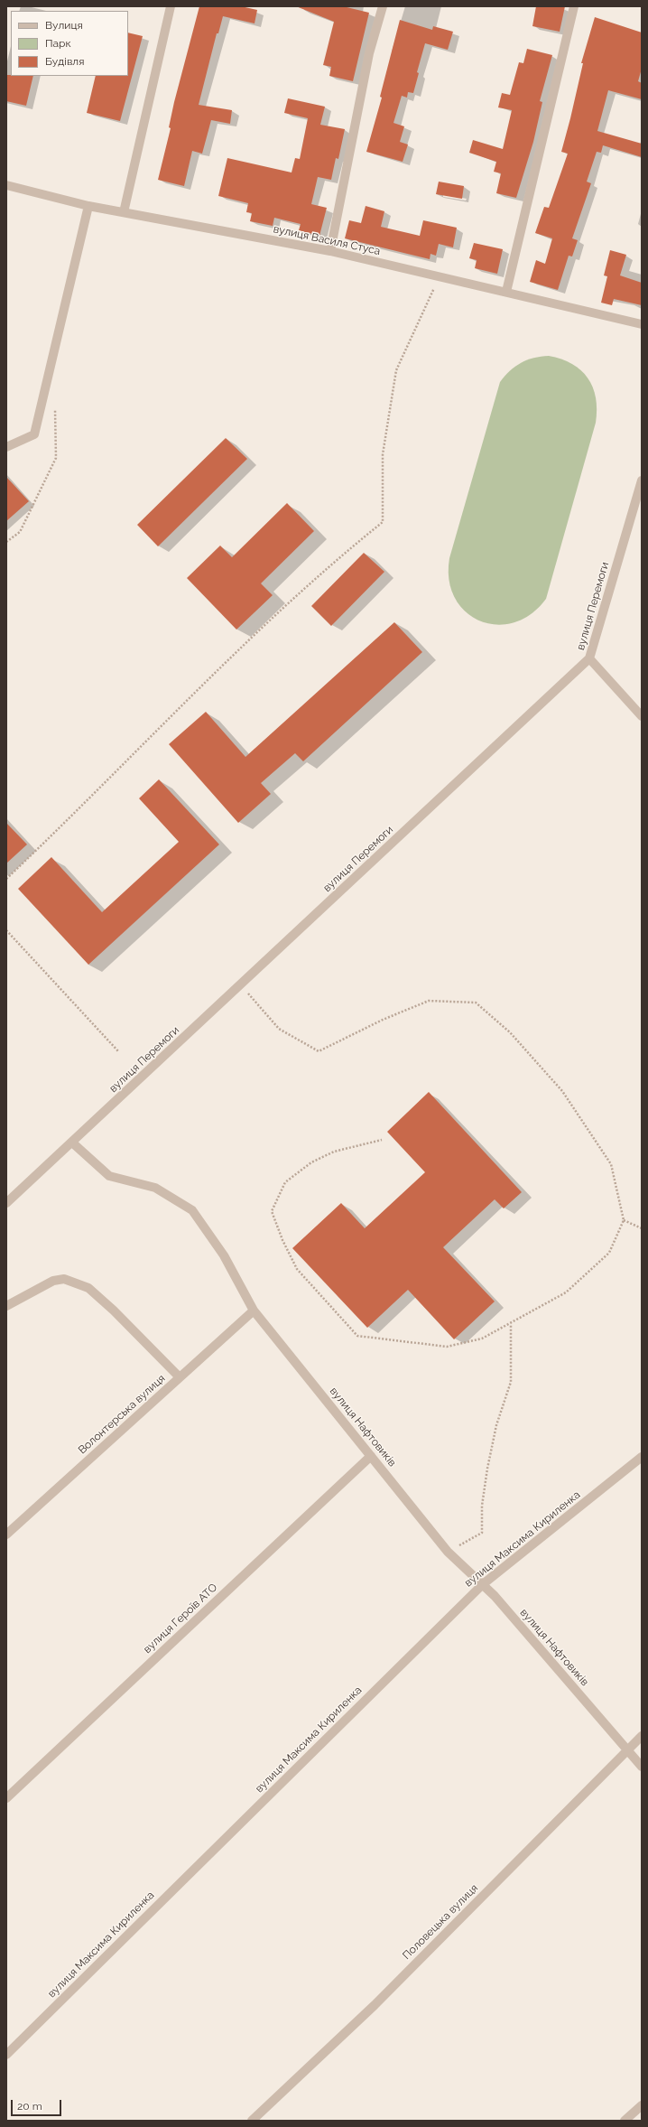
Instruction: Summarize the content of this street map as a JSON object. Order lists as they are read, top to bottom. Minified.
{"streets":{"street":["вулиця Василя Стуса","вулиця Перемоги","Волонтерська вулиця","вулиця Нафтовиків","вулиця Максима Кириленка","вулиця Героїв АТО","Половецька вулиця"]},"crossings":[["вулиця Перемоги","вулиця Нафтовиків"],["Волонтерська вулиця","вулиця Нафтовиків"],["вулиця Нафтовиків","вулиця Максима Кириленка"],["вулиця Нафтовиків","вулиця Героїв АТО"],["вулиця Нафтовиків","Половецька вулиця"]],"legend":["Вулиця","Парк","Будівля"],"scale_bar":"20 m"}
